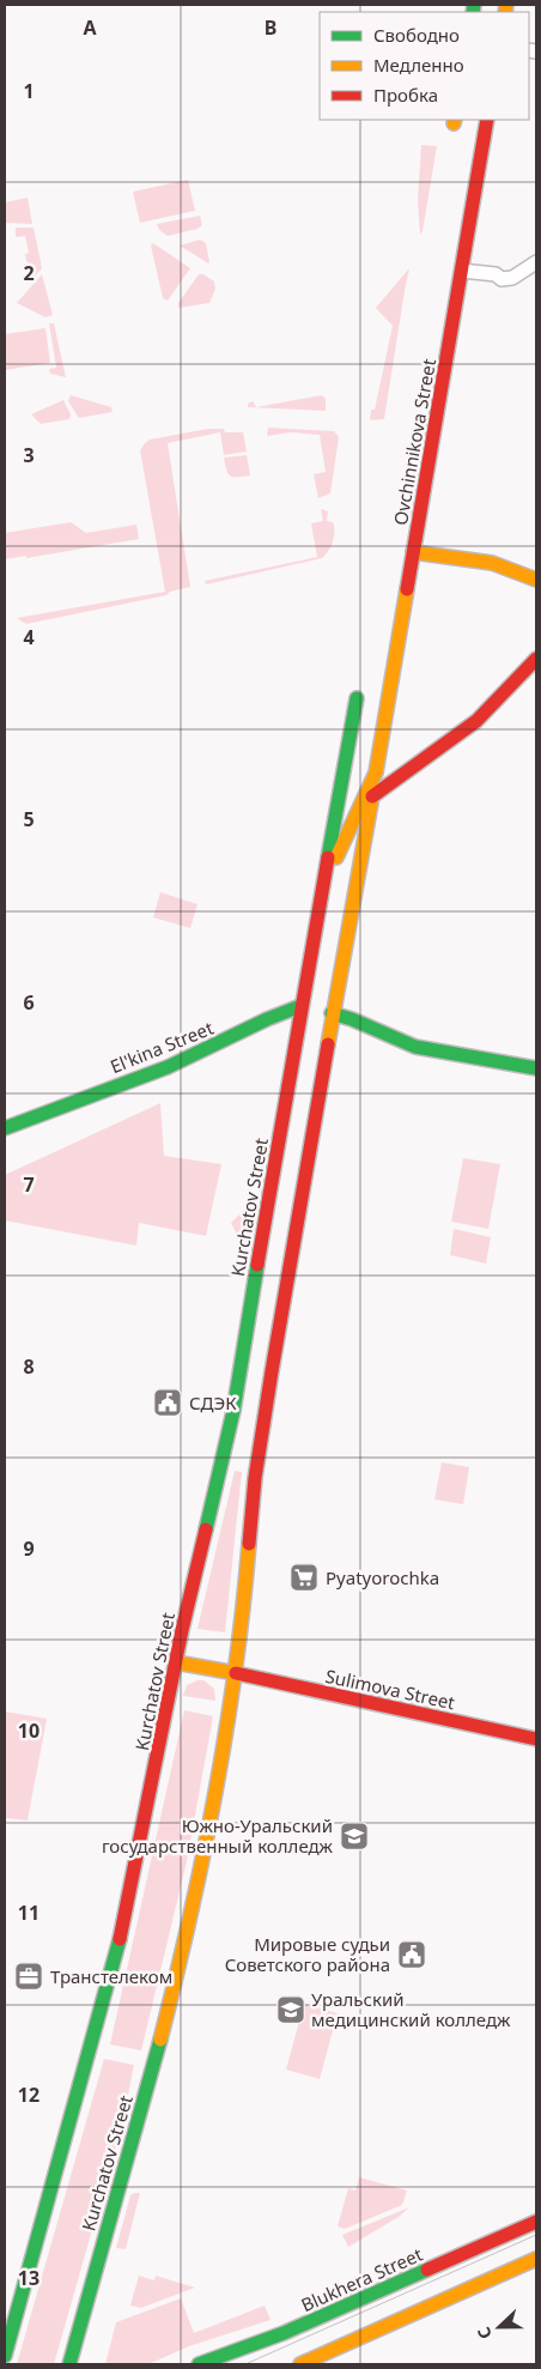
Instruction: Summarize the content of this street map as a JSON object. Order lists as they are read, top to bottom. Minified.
{"streets":{"main road":["Ovchinnikova Street","El'kina Street","Kurchatov Street","Sulimova Street","Blukhera Street"]},"crossings":[["El'kina Street","Kurchatov Street"],["Kurchatov Street","Sulimova Street"]],"places":{"public building":["СДЭК","Мировые судьи Советского района"],"supermarket":["Pyatyorochka"],"school or university":["Южно-Уральский государственный колледж","Уральский медицинский колледж"],"office":["Транстелеком"]},"legend":["Свободно","Медленно","Пробка"],"north":"left","grid":{"columns":["A","B"],"rows":["1","2","3","4","5","6","7","8","9","10","11","12","13"]}}
